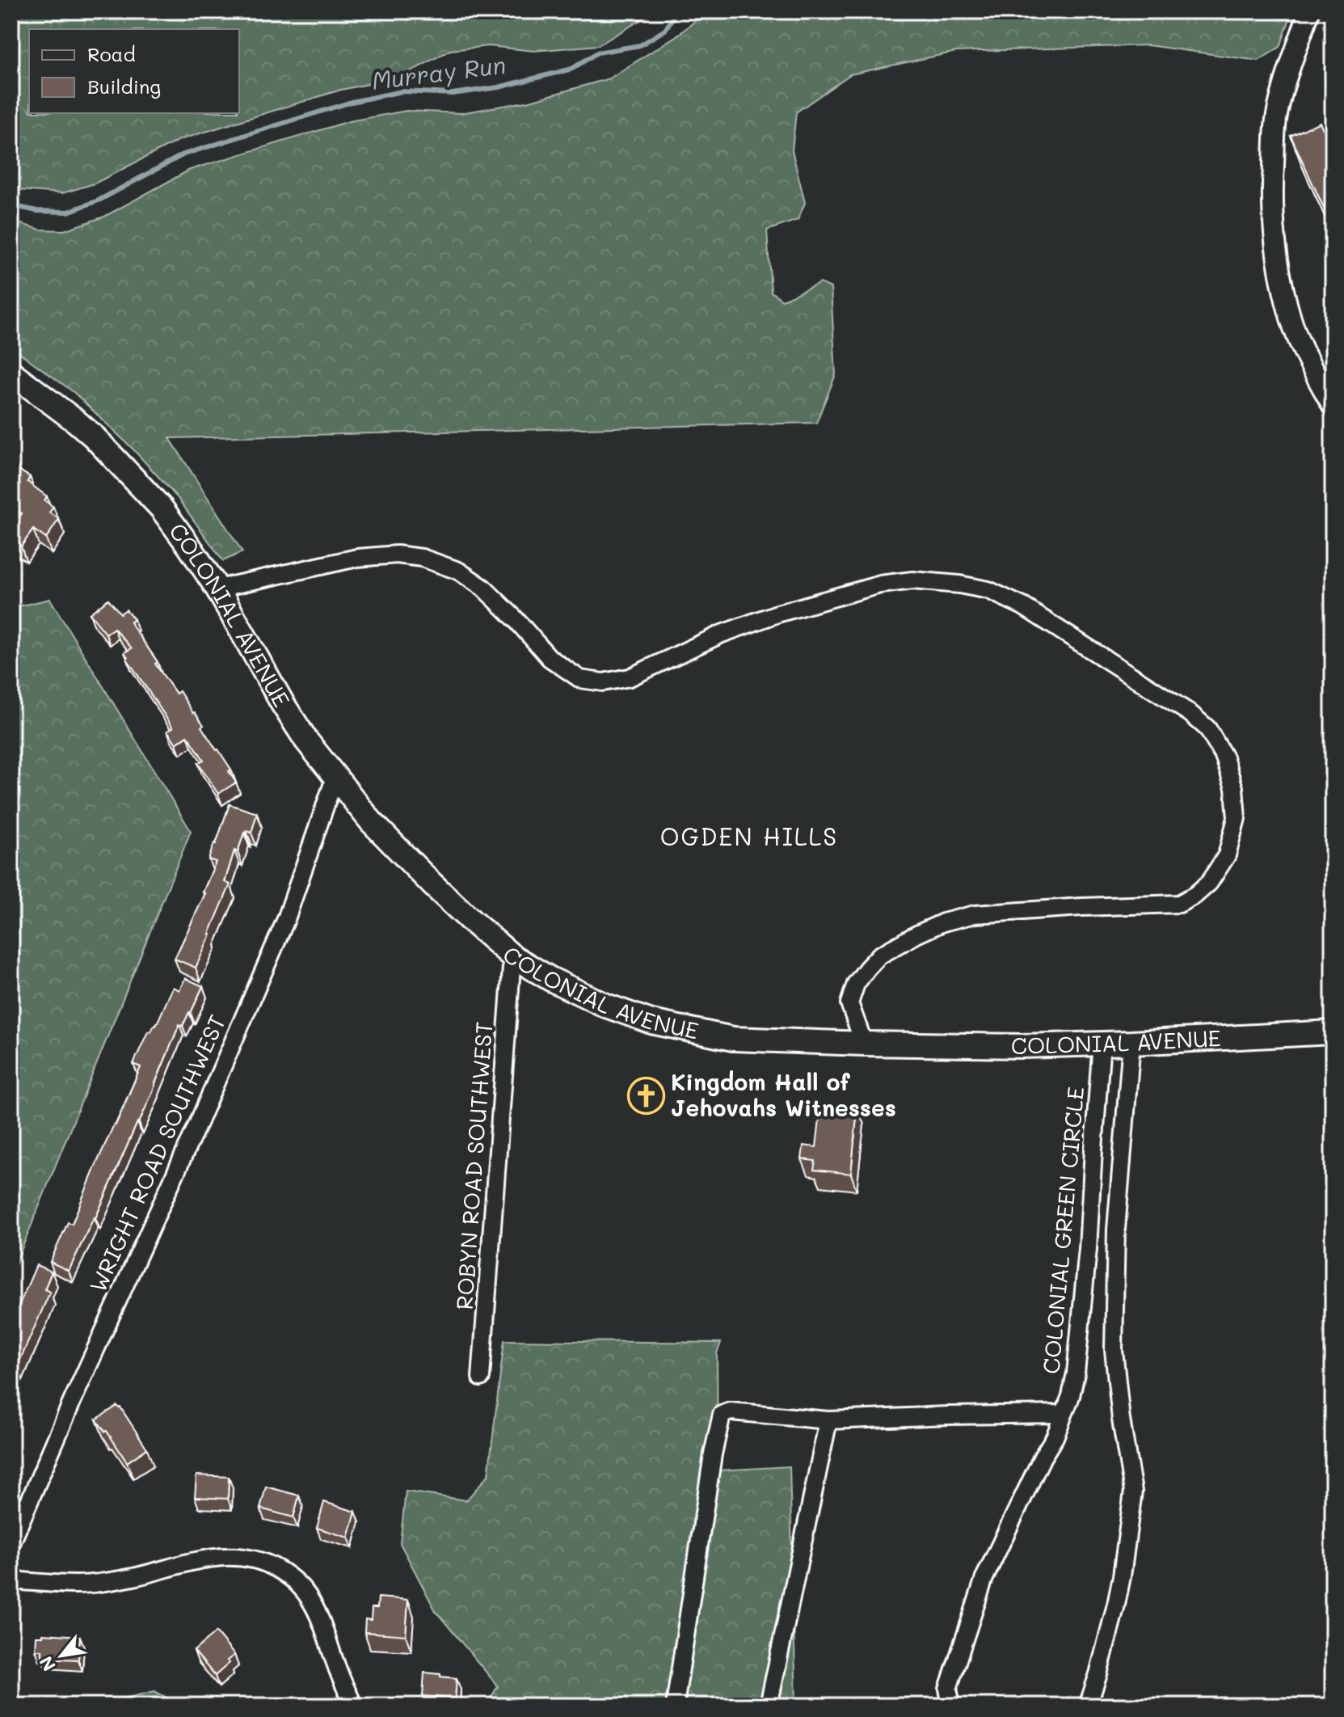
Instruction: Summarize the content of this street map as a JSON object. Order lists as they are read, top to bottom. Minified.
{"streets":{"main road":["COLONIAL AVENUE"],"street":["WRIGHT ROAD SOUTHWEST","ROBYN ROAD SOUTHWEST","COLONIAL GREEN CIRCLE"]},"crossings":[["COLONIAL AVENUE","WRIGHT ROAD SOUTHWEST"],["COLONIAL AVENUE","ROBYN ROAD SOUTHWEST"],["COLONIAL AVENUE","COLONIAL GREEN CIRCLE"]],"districts":["OGDEN HILLS"],"water":["Murray Run"],"places":{"church":["Kingdom Hall of Jehovahs Witnesses"]},"legend":["Road","Building"],"north":"bottom left"}
